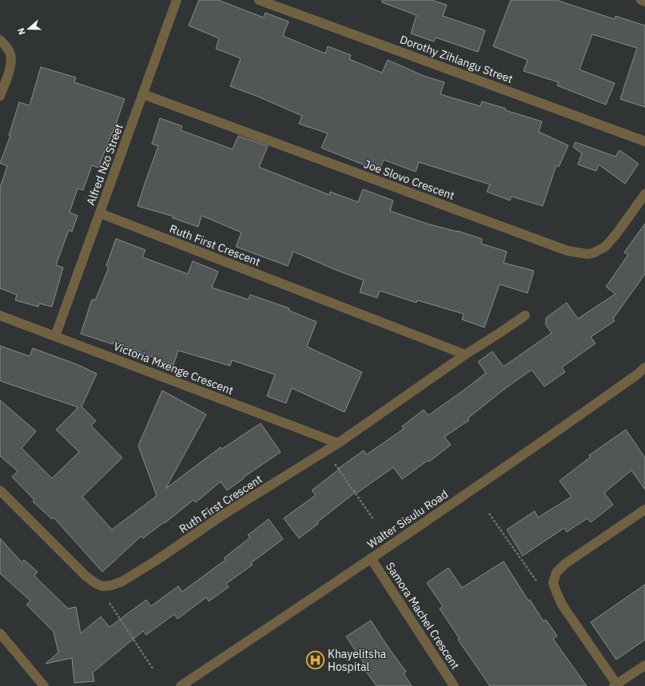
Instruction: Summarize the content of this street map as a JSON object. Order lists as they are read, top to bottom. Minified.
{"streets":{"street":["Dorothy Zihlangu Street","Alfred Nzo Street","Joe Slovo Crescent","Ruth First Crescent","Victoria Mxenge Crescent","Walter Sisulu Road","Samora Machel Crescent"]},"crossings":[["Alfred Nzo Street","Joe Slovo Crescent"],["Alfred Nzo Street","Ruth First Crescent"],["Alfred Nzo Street","Victoria Mxenge Crescent"],["Ruth First Crescent","Victoria Mxenge Crescent"],["Walter Sisulu Road","Samora Machel Crescent"]],"places":{"hospital":["Khayelitsha Hospital"]},"north":"left"}
